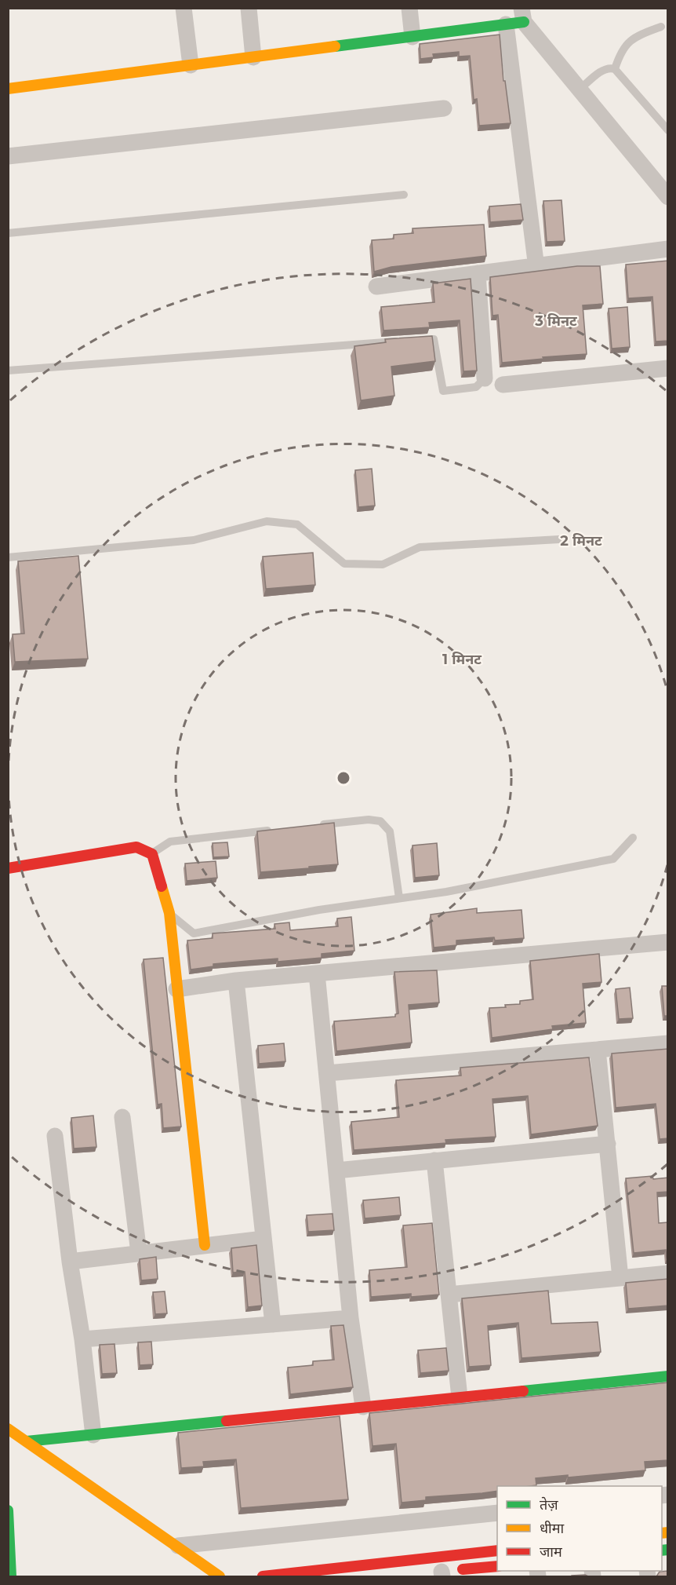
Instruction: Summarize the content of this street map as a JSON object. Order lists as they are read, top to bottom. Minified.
{"legend":["तेज़","धीमा","जाम"],"rings":["3 मिनट","2 मिनट","1 मिनट"]}
